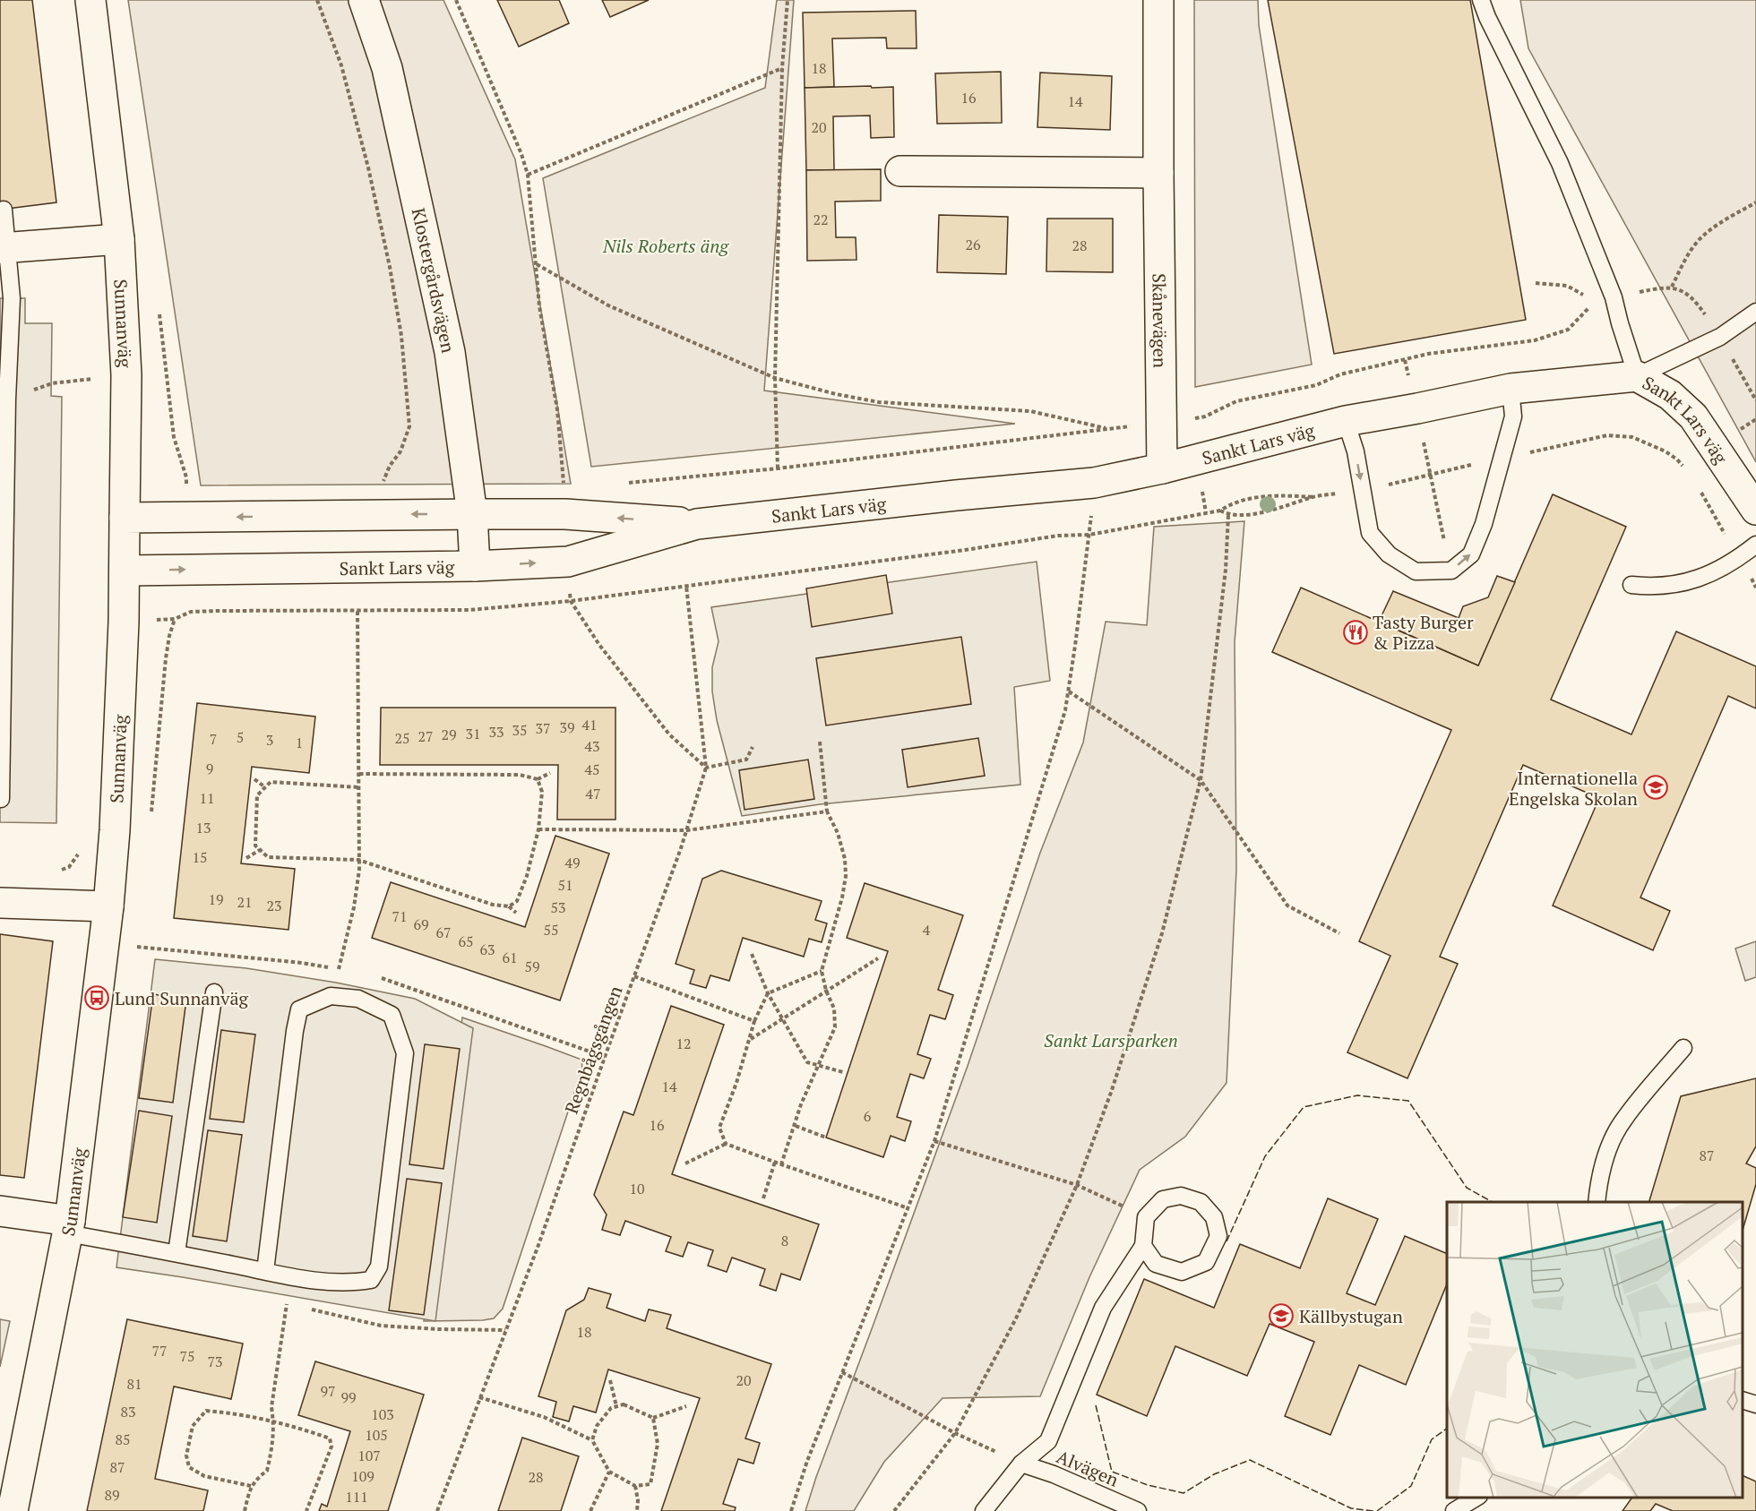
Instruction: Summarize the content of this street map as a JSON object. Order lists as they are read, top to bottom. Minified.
{"streets":{"street":["Klostergårdsvägen","Skånevägen","Sunnanväg","Sankt Lars väg"],"lane":["Alvägen"],"path":["Regnbågsgången"]},"crossings":[["Klostergårdsvägen","Sankt Lars väg"],["Skånevägen","Sankt Lars väg"],["Sunnanväg","Sankt Lars väg"]],"parks":["Nils Roberts äng","Sankt Larsparken"],"places":{"restaurant":["Tasty Burger & Pizza"],"school or university":["Internationella Engelska Skolan","Källbystugan"],"bus stop":["Lund Sunnanväg"]},"house_numbers":["18","16","14","20","22","26","28","41","39","37","35","33","31","29","27","5","25","7","3","1","43","9","45","47","11","13","15","49","51","19","21","23","53","71","69","55","4","67","65","63","61","59","12","14","6","16","87","10","8","18","77","75","73","20","81","97","99","83","103","105","85","107","87","109","28","89","111"]}
